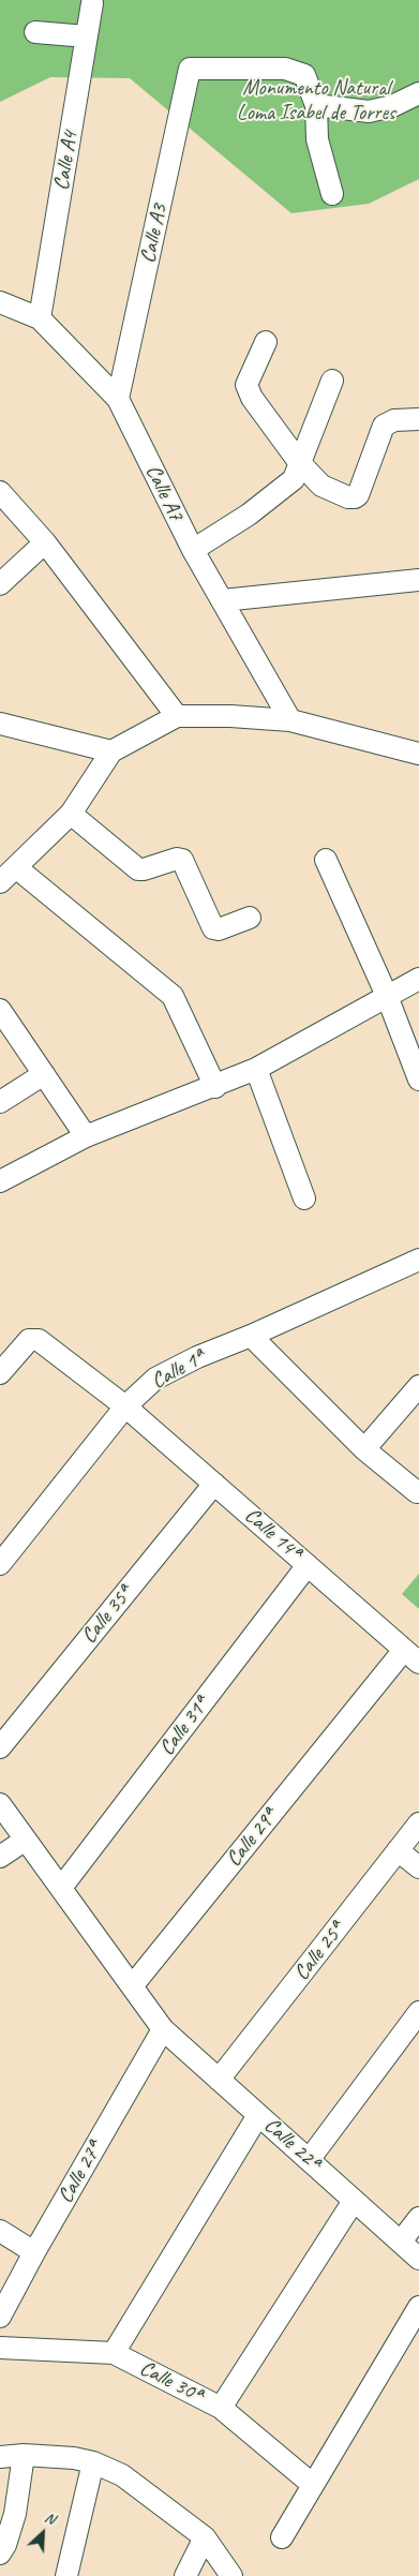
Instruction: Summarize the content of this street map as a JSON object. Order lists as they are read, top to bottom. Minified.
{"streets":{"street":["Calle A4","Calle A3","Calle A7","Calle 1ª","Calle 14ª","Calle 35ª","Calle 31ª","Calle 29ª","Calle 25ª","Calle 22ª","Calle 27ª","Calle 30ª"]},"crossings":[["Calle A4","Calle A7"],["Calle A3","Calle A7"],["Calle 1ª","Calle 14ª"],["Calle 14ª","Calle 35ª"],["Calle 14ª","Calle 31ª"],["Calle 14ª","Calle 29ª"],["Calle 25ª","Calle 22ª"],["Calle 22ª","Calle 27ª"]],"parks":["Monumento Natural Loma Isabel de Torres"],"north":"top right"}
